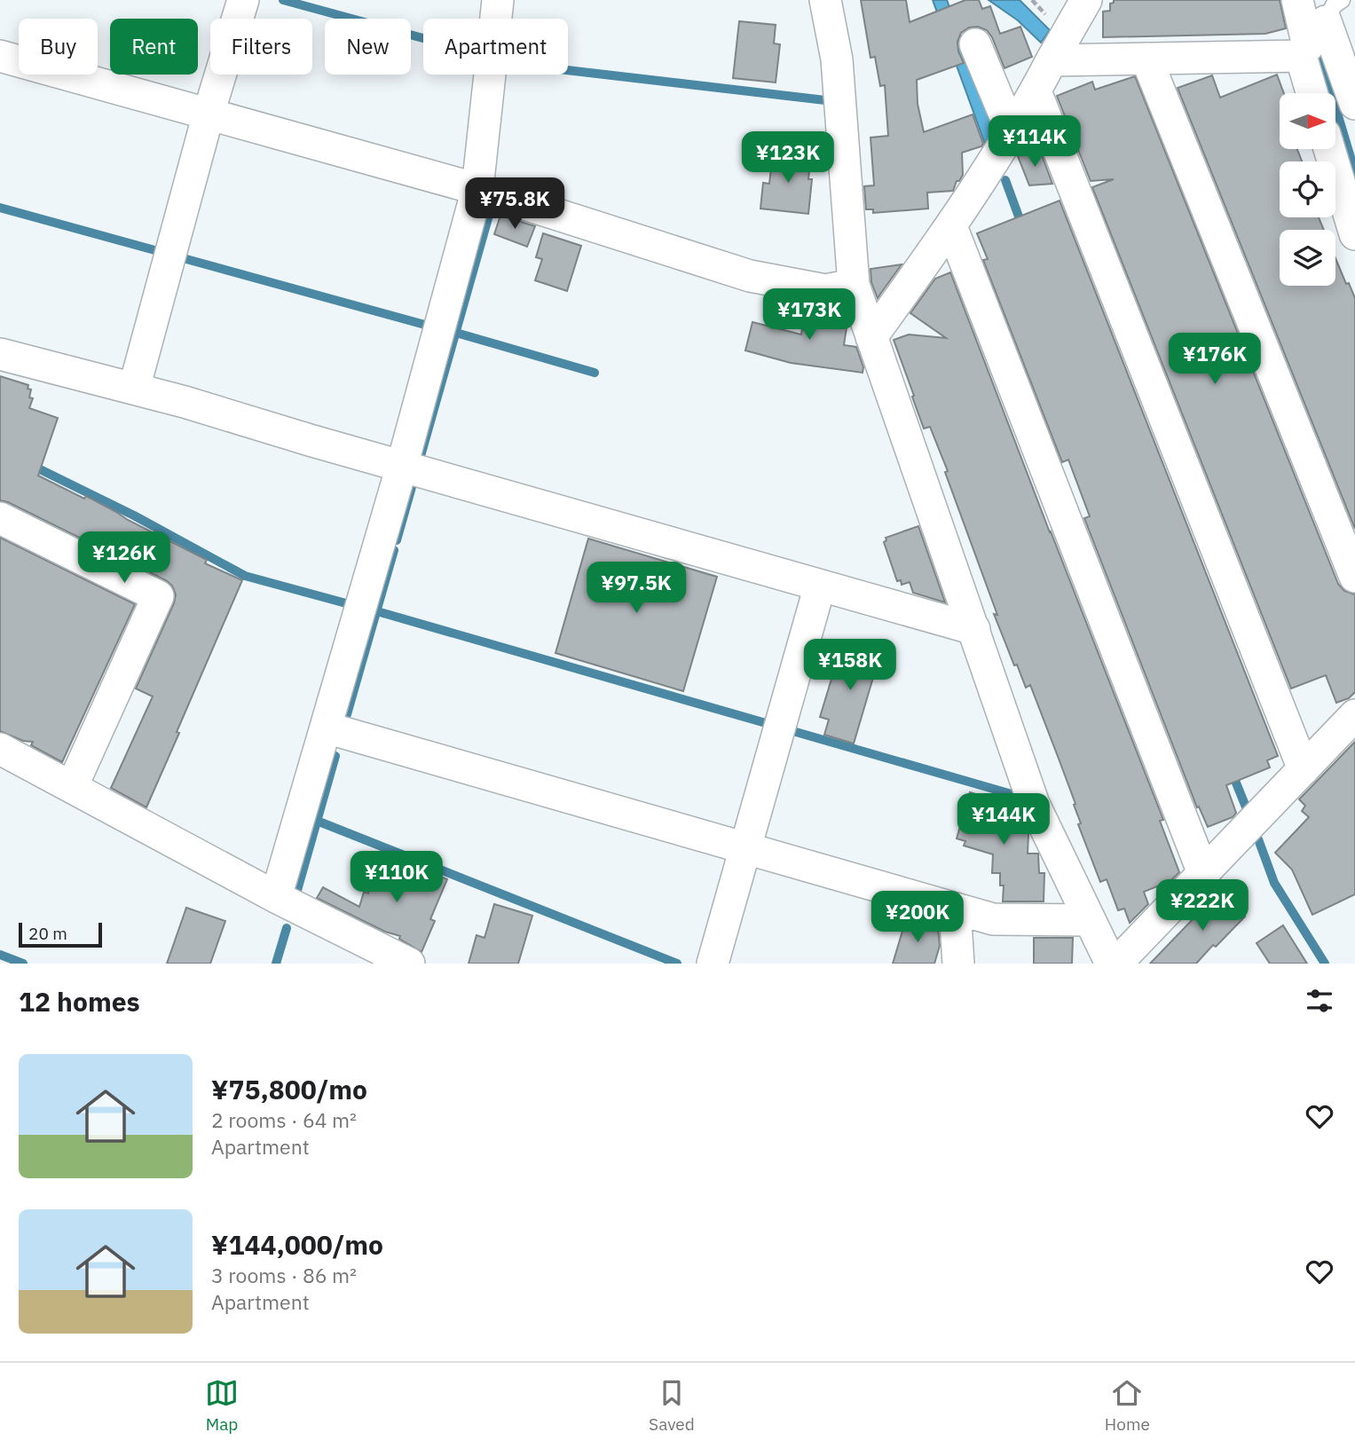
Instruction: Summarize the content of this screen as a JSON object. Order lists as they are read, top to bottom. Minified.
{"scale_bar":"20 m","north":"right","page":{"chip":["Buy","Rent","Filters","New","Apartment"],"price":["¥114K","¥123K","¥75.8K","¥173K","¥176K","¥126K","¥97.5K","¥158K","¥144K","¥110K","¥222K","¥200K"],"scale":"20 m","heading":"12 homes","list":[{"name":"¥75,800/mo","note":"2 rooms · 64 m² · Apartment"},{"name":"¥144,000/mo","note":"3 rooms · 86 m² · Apartment"}],"tabs":["Map","Saved","Home"]}}
